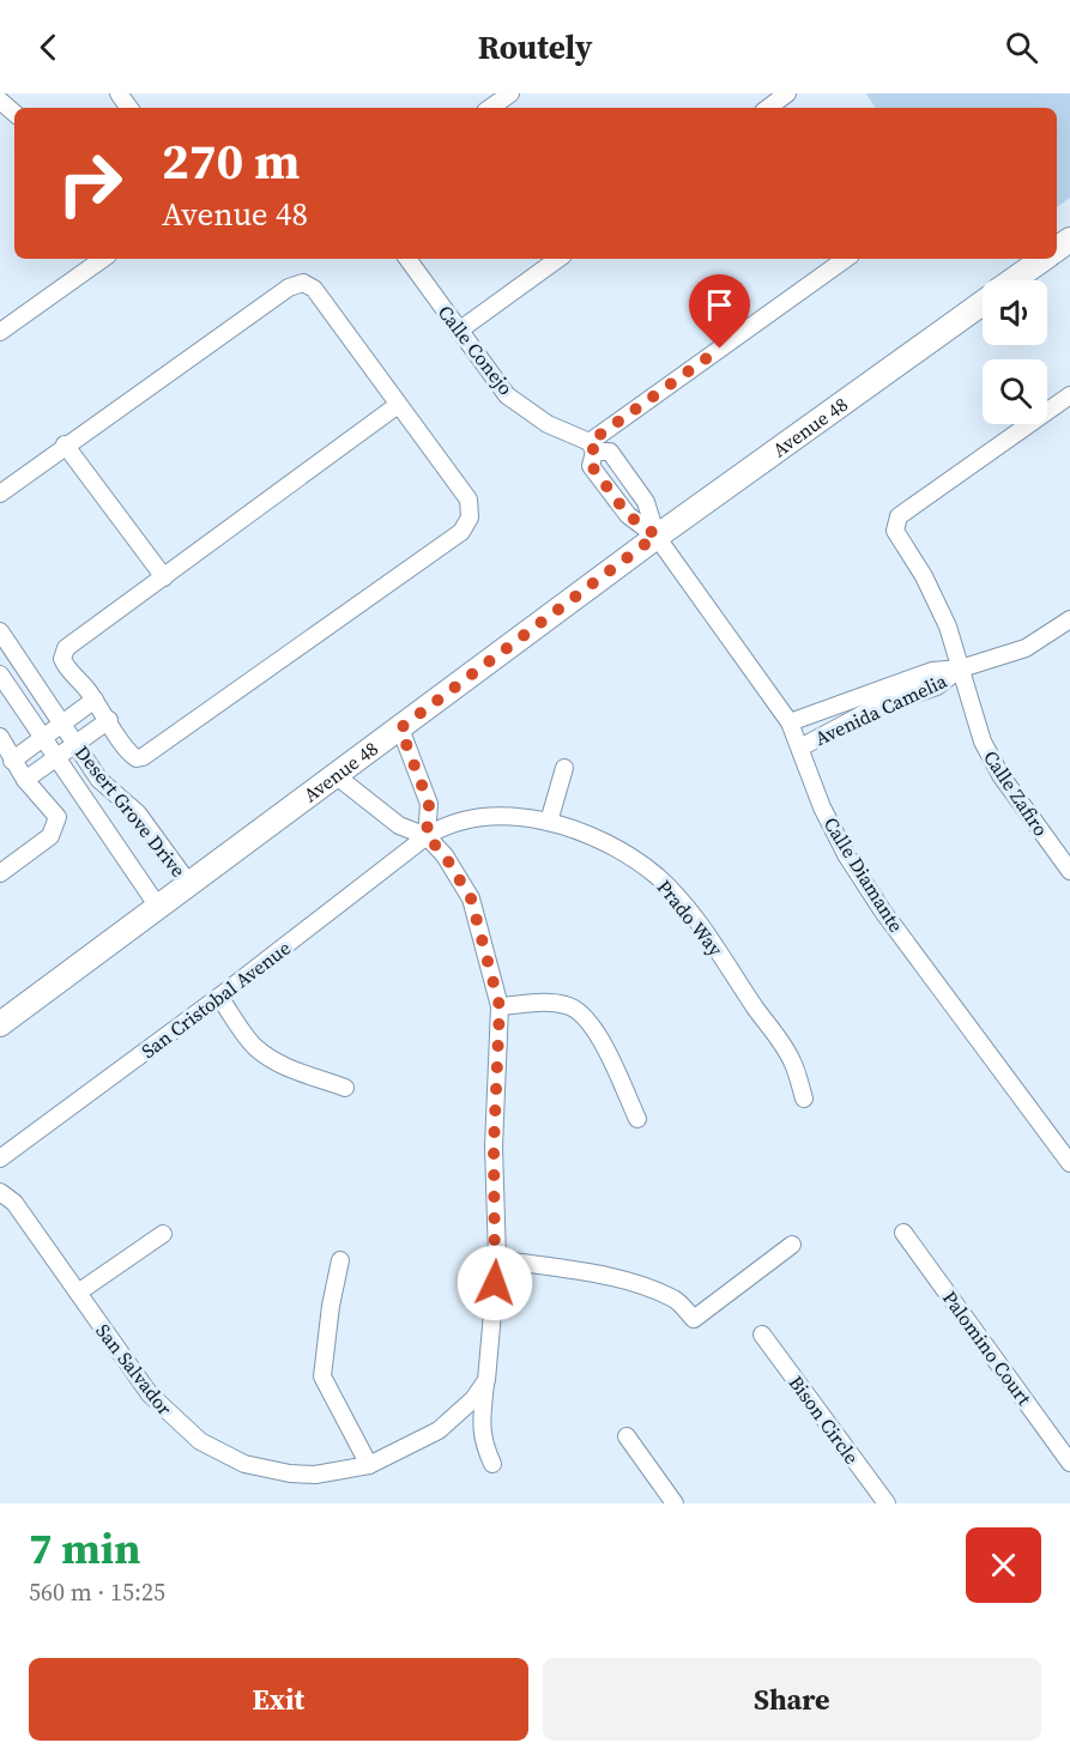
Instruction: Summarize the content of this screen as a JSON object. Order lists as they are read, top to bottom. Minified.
{"streets":{"main road":["Avenue 48"],"street":["Calle Conejo","Avenida Camelia","Calle Zafiro","Desert Grove Drive","Calle Diamante","Prado Way","San Cristobal Avenue","Palomino Court","San Salvador","Bison Circle"]},"crossings":[["Calle Conejo","Avenue 48"],["Calle Conejo","Calle Diamante"],["Avenue 48","Desert Grove Drive"],["Avenue 48","Calle Diamante"],["Avenida Camelia","Calle Zafiro"],["Avenida Camelia","Calle Diamante"],["Prado Way","San Cristobal Avenue"]],"page":{"header":"Routely","turn":["270 m","Avenue 48"],"heading":["7 min","560 m · 15:25"],"buttons":["Exit","Share"]}}
